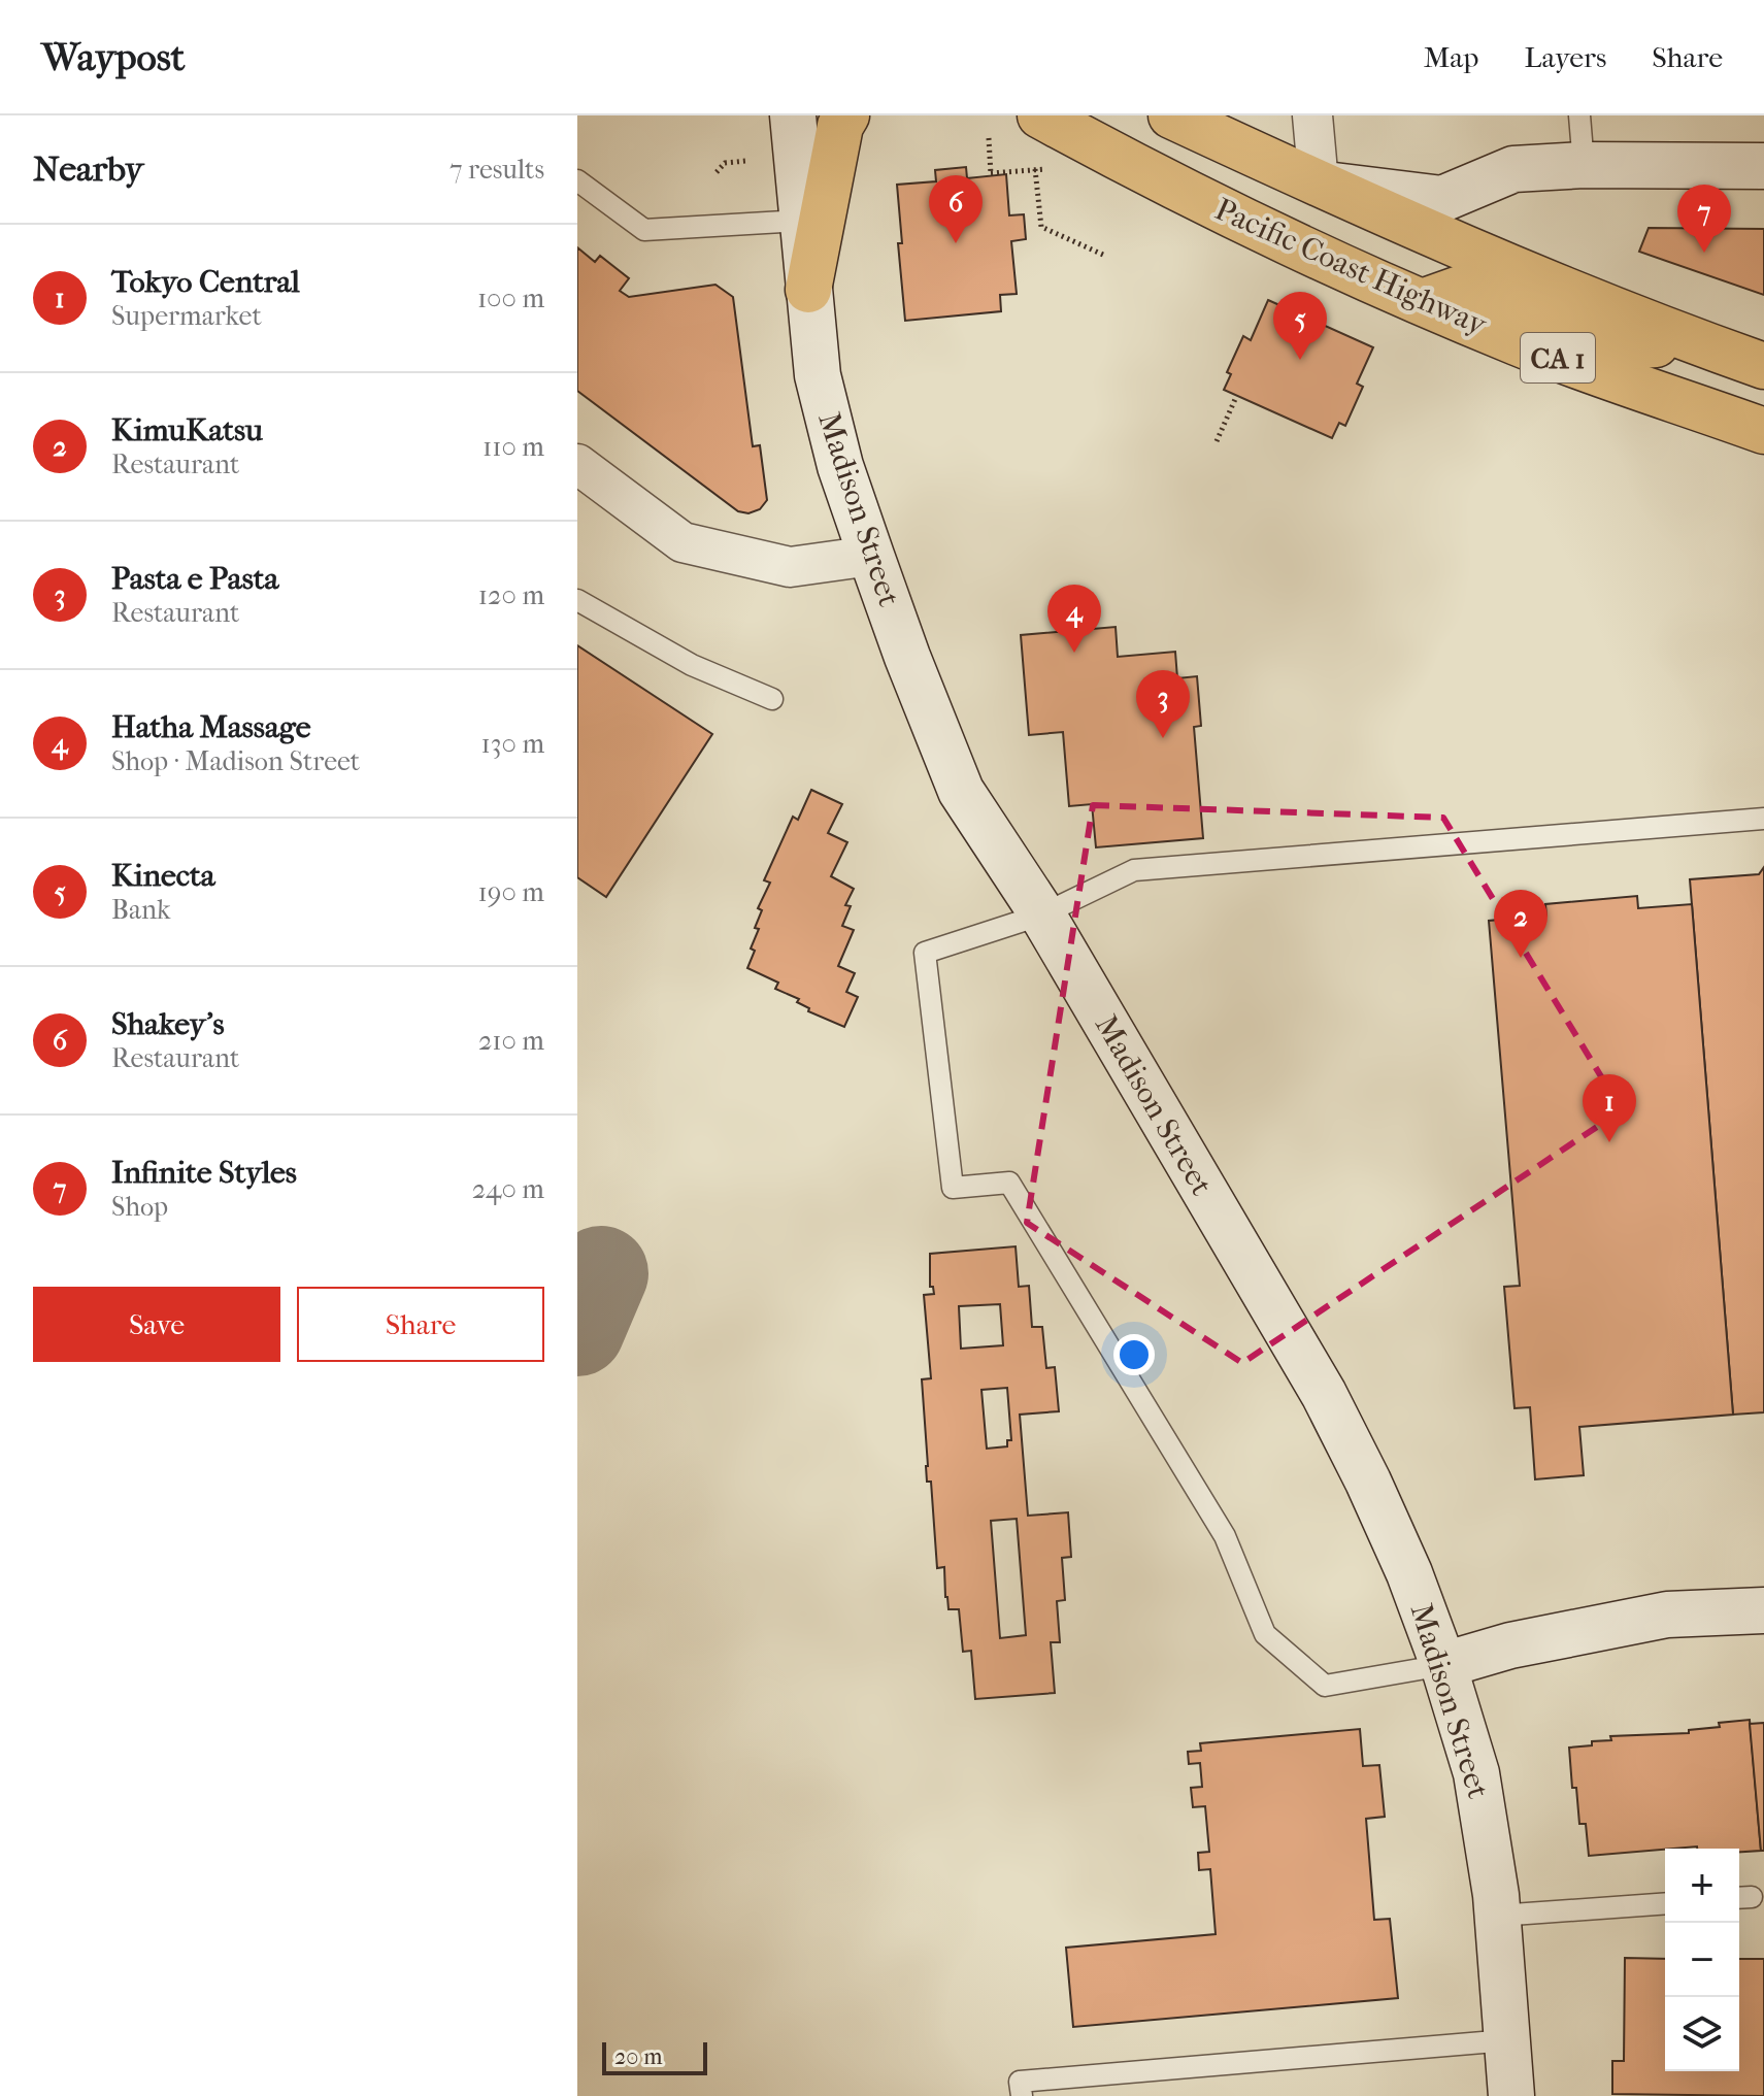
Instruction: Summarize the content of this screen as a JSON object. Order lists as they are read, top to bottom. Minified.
{"streets":{"highway":["Pacific Coast Highway","CA 1"],"main road":["Madison Street"]},"scale_bar":"20 m","page":{"header":"Waypost","nav":["Map","Layers","Share"],"heading":["Nearby","7 results"],"pins":["6","7","5","4","3","2","1"],"list":[{"mark":"1","name":"Tokyo Central","note":"Supermarket","value":"100 m"},{"mark":"2","name":"KimuKatsu","note":"Restaurant","value":"110 m"},{"mark":"3","name":"Pasta e Pasta","note":"Restaurant","value":"120 m"},{"mark":"4","name":"Hatha Massage","note":"Shop · Madison Street","value":"130 m"},{"mark":"5","name":"Kinecta","note":"Bank","value":"190 m"},{"mark":"6","name":"Shakey's","note":"Restaurant","value":"210 m"},{"mark":"7","name":"Infinite Styles","note":"Shop","value":"240 m"}],"buttons":["Save","Share"],"map_buttons":["+","−"],"scale":"20 m"}}
